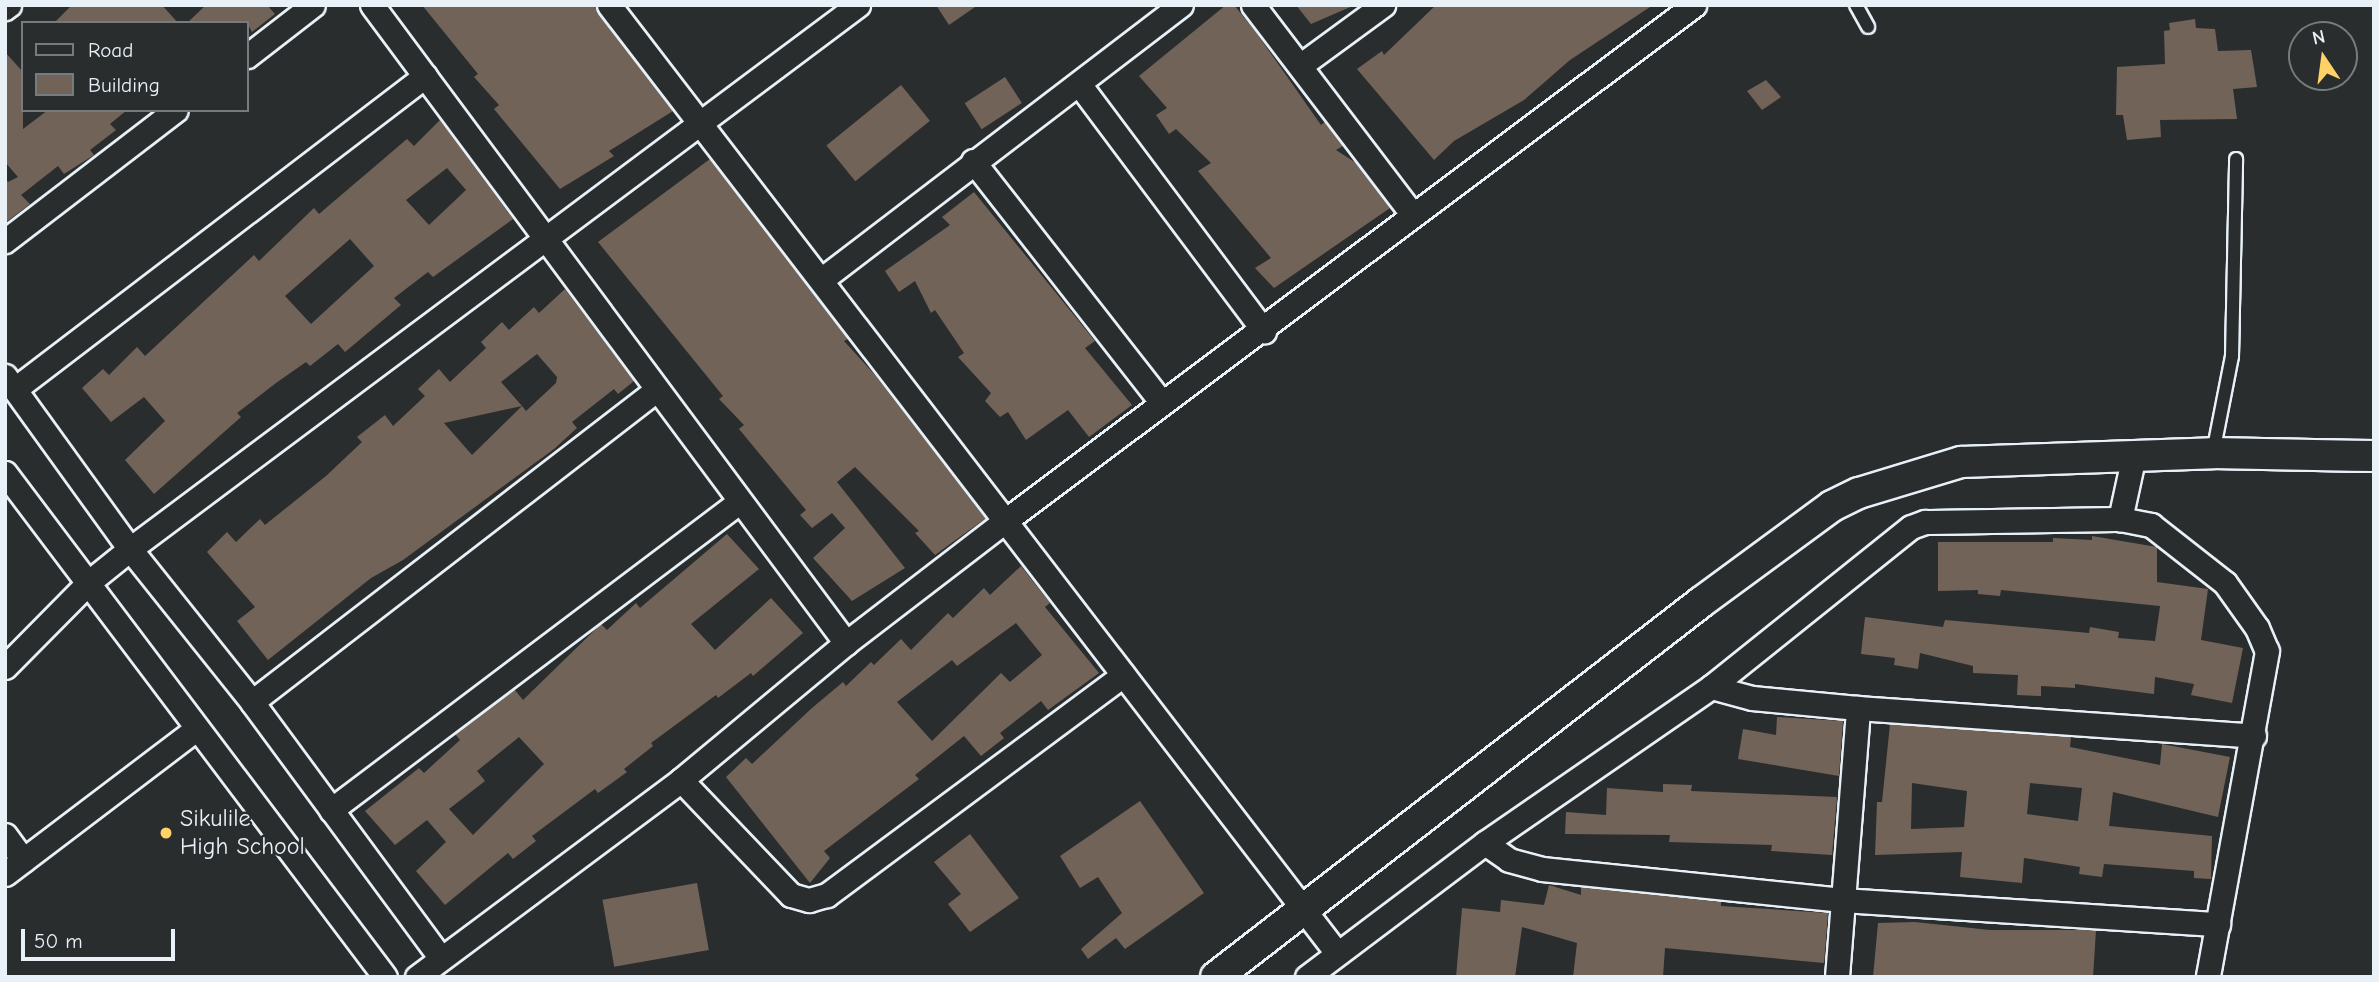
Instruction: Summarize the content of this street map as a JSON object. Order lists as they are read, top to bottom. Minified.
{"places":["Sikulile High School"],"legend":["Road","Building"],"scale_bar":"50 m","north":"top"}
